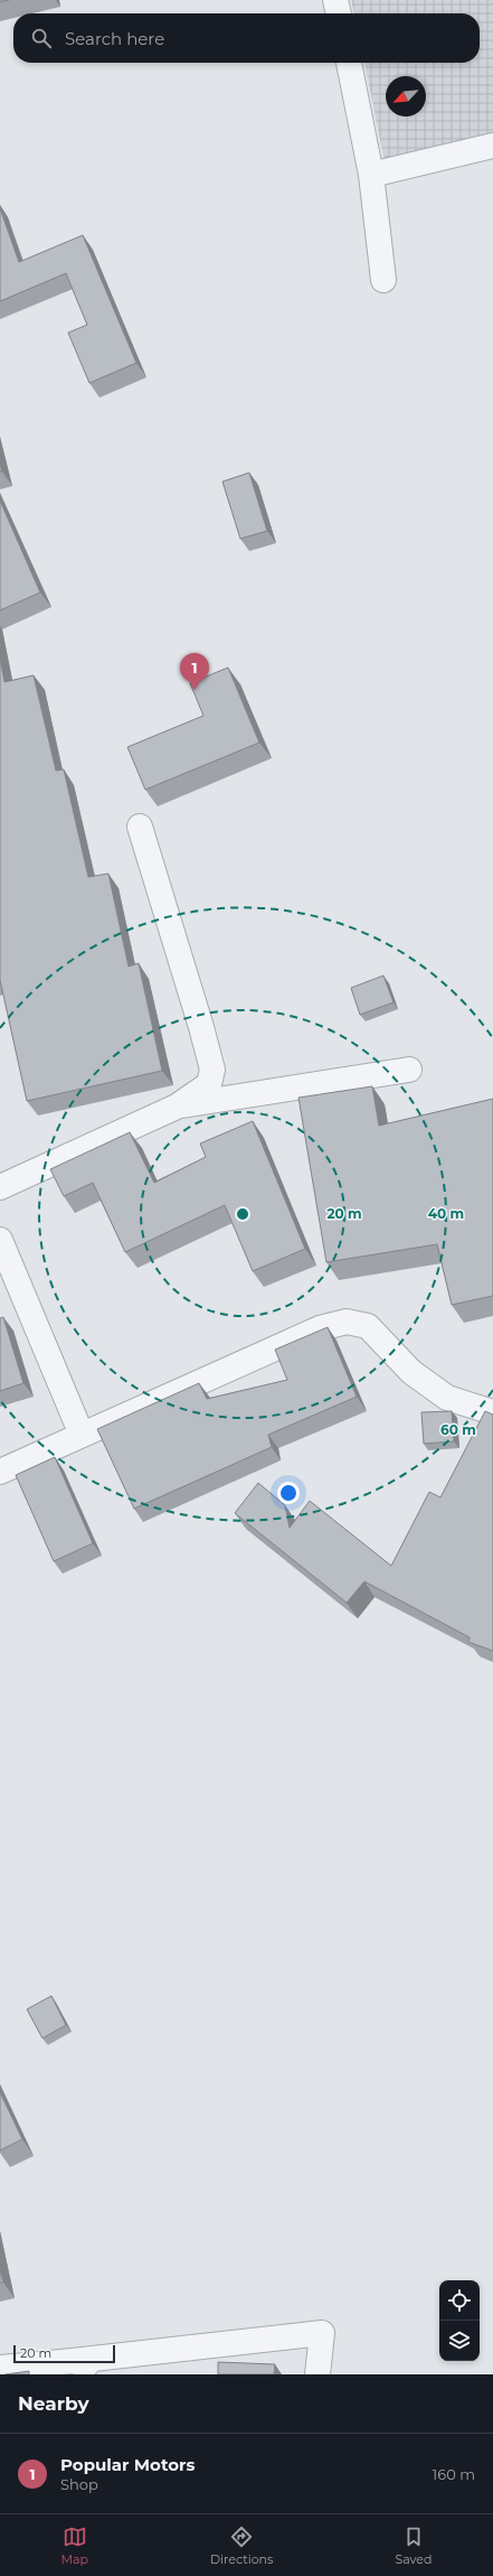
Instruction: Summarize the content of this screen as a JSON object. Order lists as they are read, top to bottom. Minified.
{"scale_bar":"20 m","north":"bottom left","page":{"search":"Search here","pins":"1","scale":"20 m","heading":"Nearby","list":[{"mark":"1","name":"Popular Motors","note":"Shop","value":"160 m"}],"nav":["Map","Directions","Saved"]},"rings":["20 m","40 m","60 m"]}
